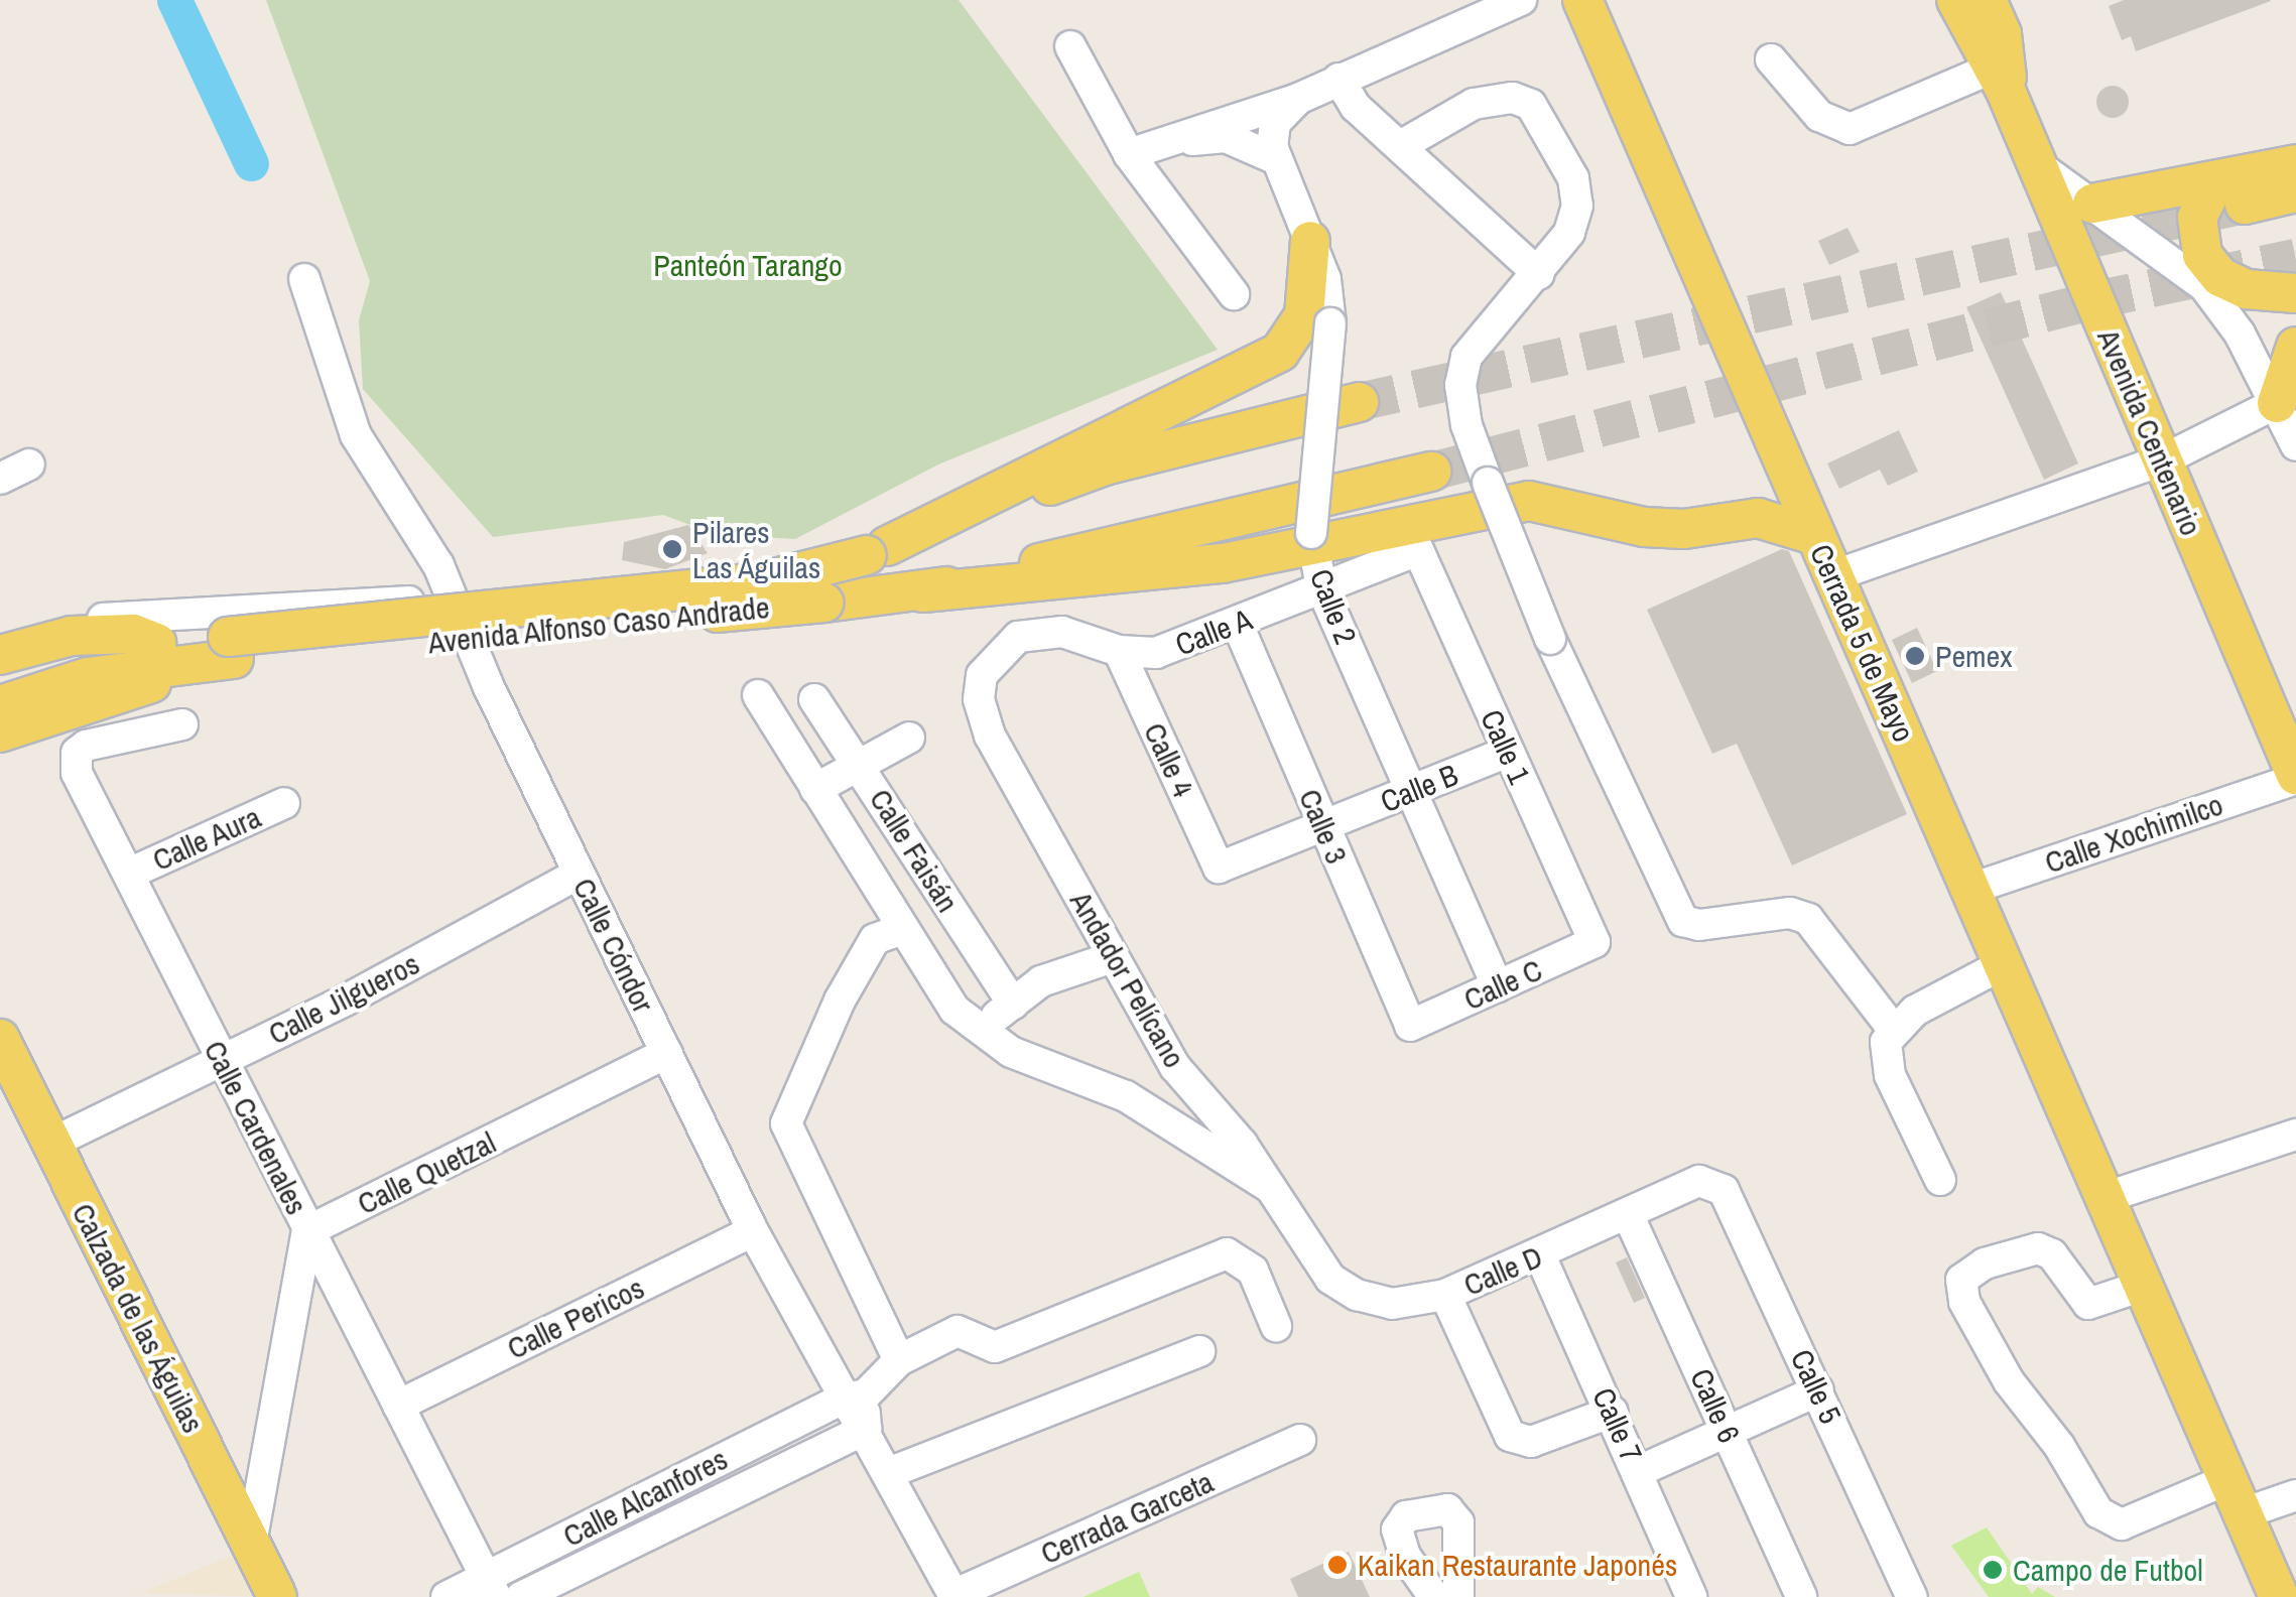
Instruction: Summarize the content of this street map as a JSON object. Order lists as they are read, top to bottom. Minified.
{"streets":{"main road":["Avenida Centenario","Avenida Alfonso Caso Andrade","Cerrada 5 de Mayo","Calzada de las Águilas"],"street":["Calle 2","Calle A","Calle 1","Calle 4","Calle B","Calle 3","Calle Xochimilco","Calle Aura","Calle Faisán","Calle Cóndor","Andador Pelícano","Calle C","Calle Jilgueros","Calle Cardenales","Calle Quetzal","Calle D","Calle Pericos","Calle 5","Calle 6","Calle 7","Calle Alcanfores","Cerrada Garceta"]},"crossings":[["Avenida Centenario","Calle Xochimilco"],["Calle 2","Calle A"],["Calle 2","Calle B"],["Calle 2","Calle C"],["Avenida Alfonso Caso Andrade","Calle Cóndor"],["Calle A","Calle 1"],["Calle A","Calle 4"],["Calle A","Calle 3"],["Calle A","Andador Pelícano"],["Cerrada 5 de Mayo","Calle Xochimilco"],["Calle 1","Calle B"],["Calle 1","Calle C"],["Calle 4","Calle B"],["Calle B","Calle 3"],["Calle 3","Calle C"],["Calle Aura","Calle Cardenales"],["Calle Cóndor","Calle Jilgueros"],["Calle Cóndor","Calle Quetzal"],["Calle Cóndor","Calle Pericos"],["Calle Cóndor","Calle Alcanfores"],["Calle Cóndor","Cerrada Garceta"],["Andador Pelícano","Calle D"],["Calle Jilgueros","Calle Cardenales"],["Calle Jilgueros","Calzada de las Águilas"],["Calle Cardenales","Calle Quetzal"],["Calle Cardenales","Calle Pericos"],["Calle Cardenales","Calle Alcanfores"],["Calle D","Calle 5"],["Calle D","Calle 6"],["Calle D","Calle 7"]],"parks":["Panteón Tarango"],"places":["Pilares Las Águilas","Pemex","Kaikan Restaurante Japonés","Campo de Futbol"]}
